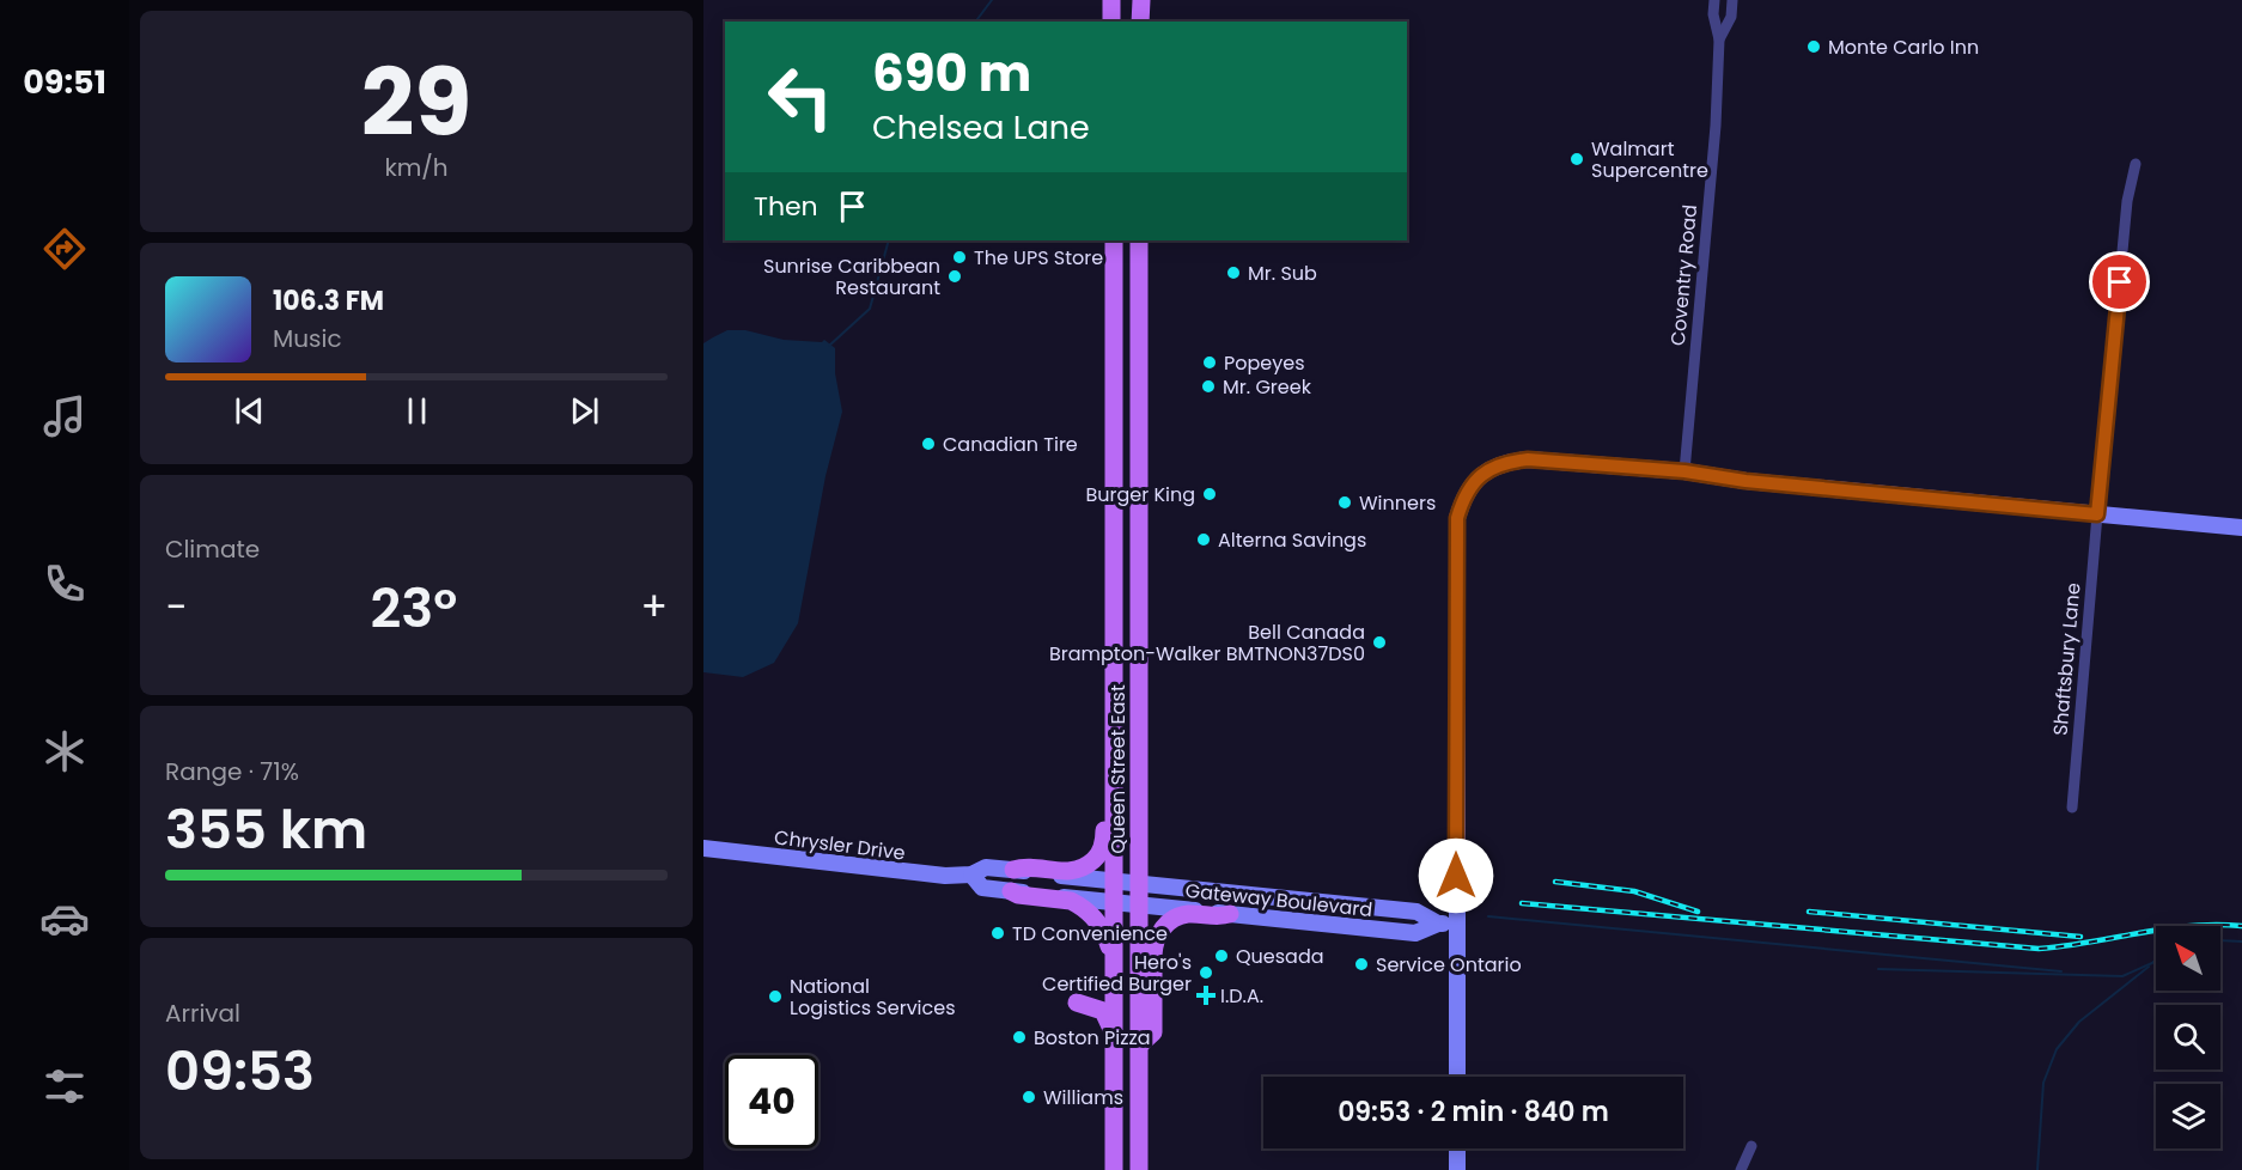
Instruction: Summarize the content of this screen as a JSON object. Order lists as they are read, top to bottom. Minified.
{"streets":{"main road":["Queen Street East"],"street":["Coventry Road","Shaftsbury Lane","Chrysler Drive","Gateway Boulevard"]},"crossings":[["Queen Street East","Chrysler Drive"],["Queen Street East","Gateway Boulevard"],["Chrysler Drive","Gateway Boulevard"]],"places":{"other":["Monte Carlo Inn","Walmart Supercentre","The UPS Store","Mr. Sub","Sunrise Caribbean Restaurant","Popeyes","Mr. Greek","Canadian Tire","Burger King","Winners","Alterna Savings","Bell Canada Brampton-Walker BMTNON37DS0","TD Convenience","Quesada","Service Ontario","Hero's Certified Burger","National Logistics Services","Boston Pizza","Williams"],"health":["I.D.A."]},"north":"top left","page":{"tabs":"09:51","tile":[["29","km/h"],"Climate",["Range · 71%","355 km"],["Arrival","09:53"]],"turn":["690 m","Chelsea Lane"],"then":"Then","song":["106.3 FM","Music"],"heat":["−","23°","+"],"limit":"40","trip":"09:53 · 2 min · 840 m"}}
